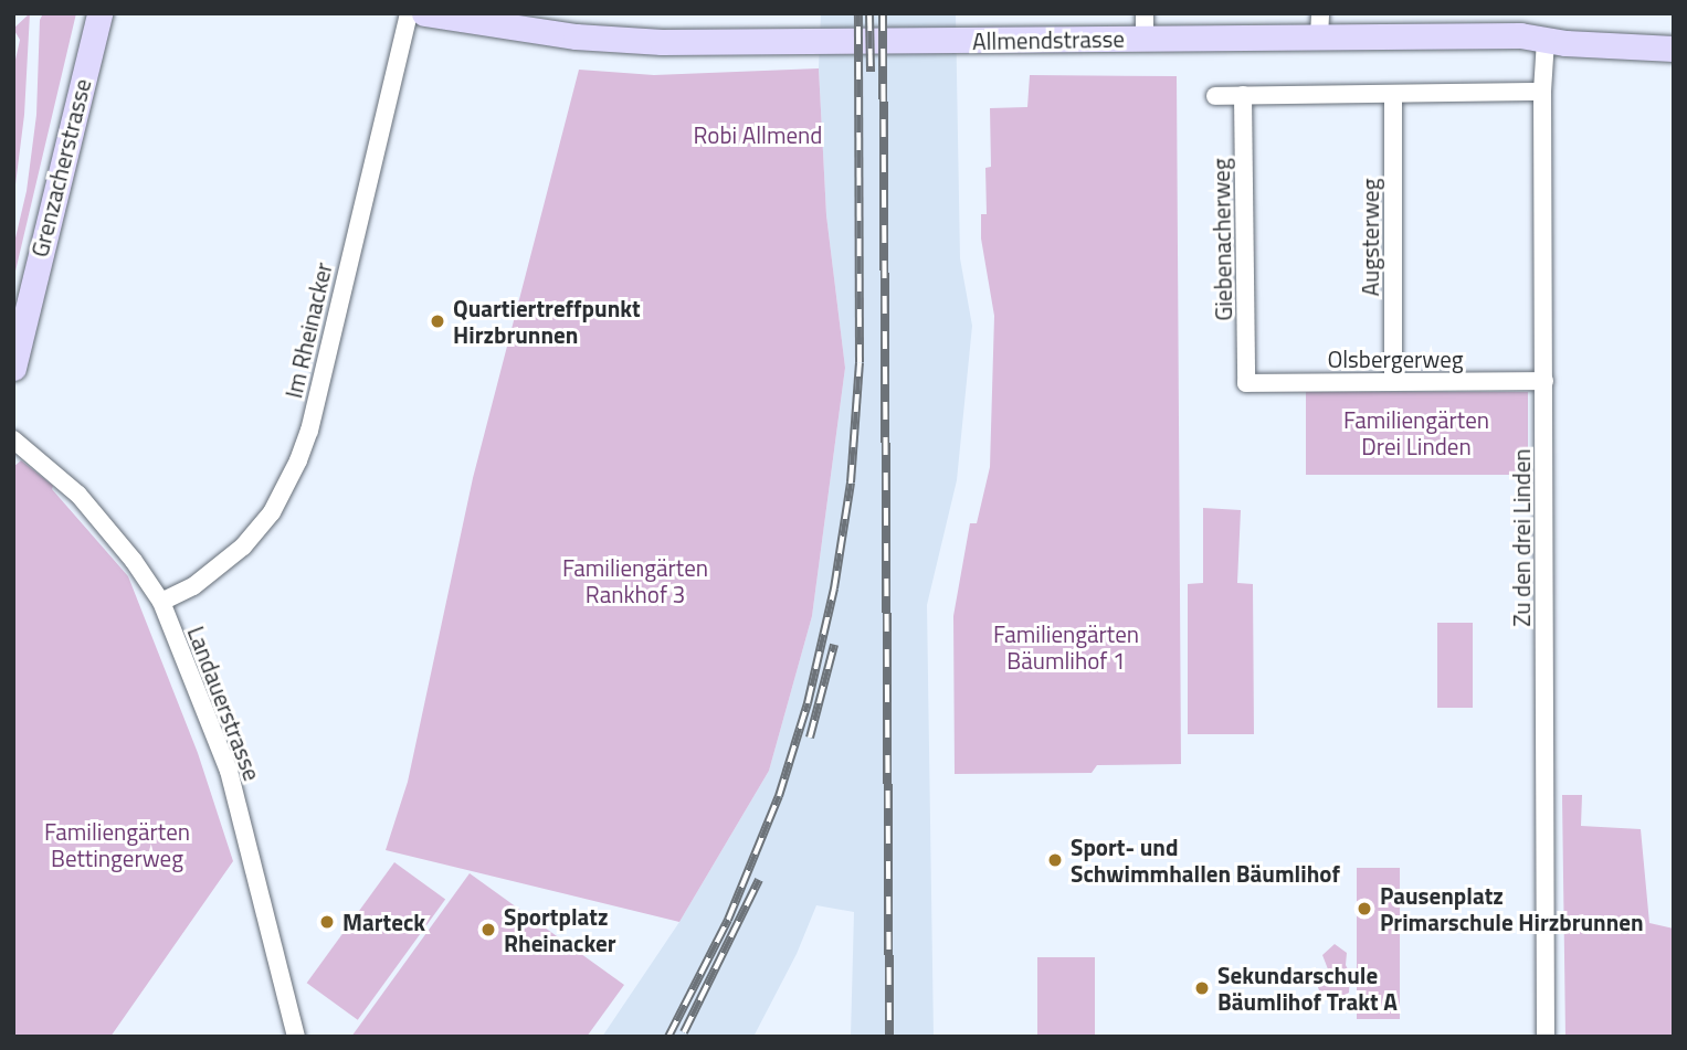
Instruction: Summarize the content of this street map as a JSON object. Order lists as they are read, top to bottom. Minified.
{"streets":{"street":["Allmendstrasse","Grenzacherstrasse","Augsterweg","Giebenacherweg","Im Rheinacker","Olsbergerweg","Zu den drei Linden","Landauerstrasse"]},"crossings":[["Allmendstrasse","Zu den drei Linden"],["Augsterweg","Olsbergerweg"],["Giebenacherweg","Olsbergerweg"],["Im Rheinacker","Landauerstrasse"],["Olsbergerweg","Zu den drei Linden"]],"parks":["Robi Allmend","Familiengärten Drei Linden","Familiengärten Rankhof 3","Familiengärten Bäumlihof 1","Familiengärten Bettingerweg"],"places":["Quartiertreffpunkt Hirzbrunnen","Sport- und Schwimmhallen Bäumlihof","Pausenplatz Primarschule Hirzbrunnen","Marteck","Sportplatz Rheinacker","Sekundarschule Bäumlihof Trakt A"]}
